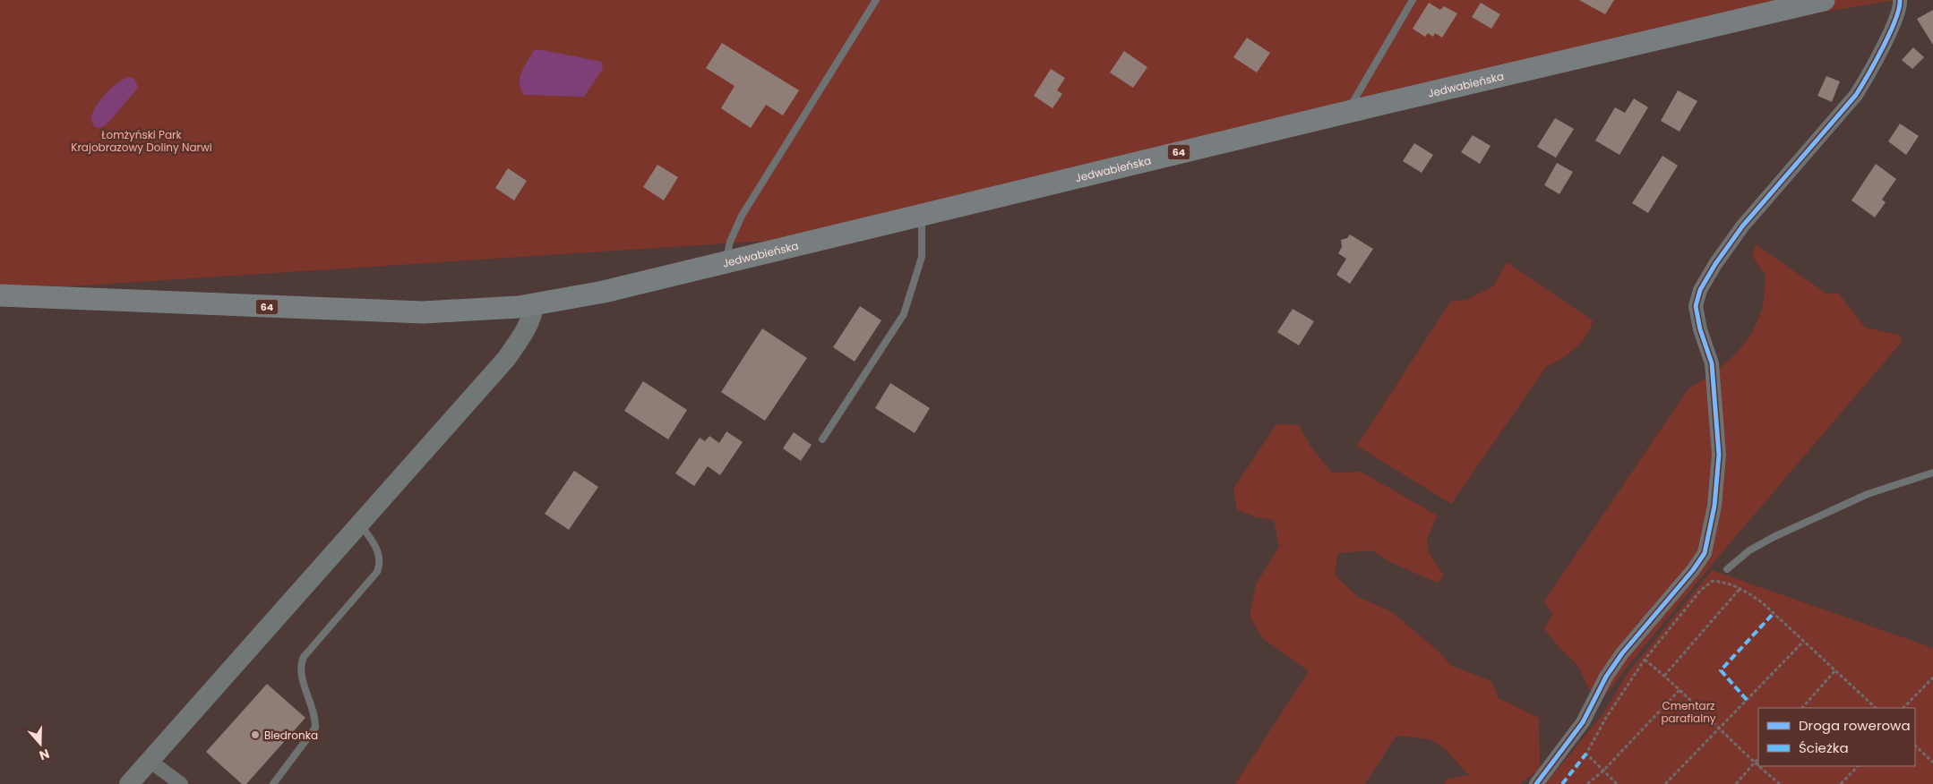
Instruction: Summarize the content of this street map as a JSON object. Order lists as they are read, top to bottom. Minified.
{"streets":{"main road":["Jedwabieńska","64"]},"crossings":[["Jedwabieńska","64"]],"parks":["Łomżyński Park Krajobrazowy Doliny Narwi","Cmentarz parafialny"],"places":["Biedronka"],"legend":["Droga rowerowa","Ścieżka"],"north":"bottom"}
